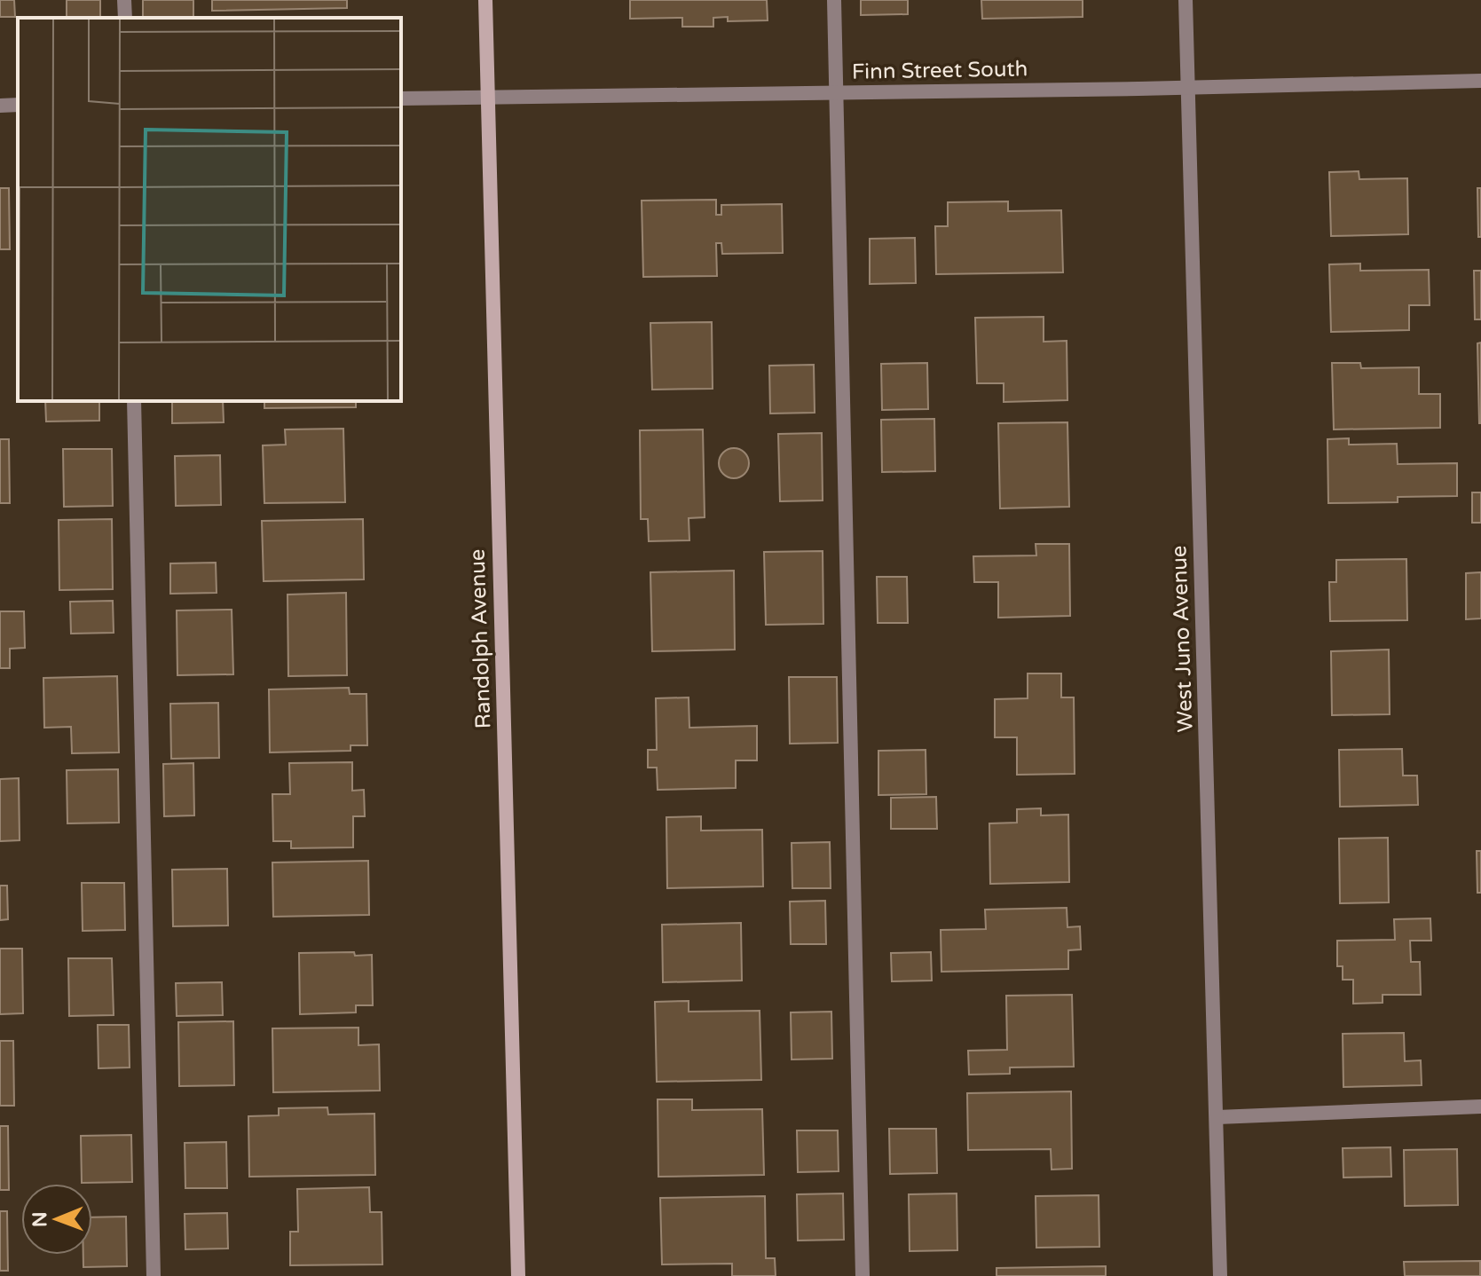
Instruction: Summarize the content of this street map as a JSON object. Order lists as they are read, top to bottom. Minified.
{"streets":{"main road":["Randolph Avenue"],"street":["Finn Street South","West Juno Avenue"]},"crossings":[["Finn Street South","Randolph Avenue"],["Finn Street South","West Juno Avenue"]],"north":"left"}
